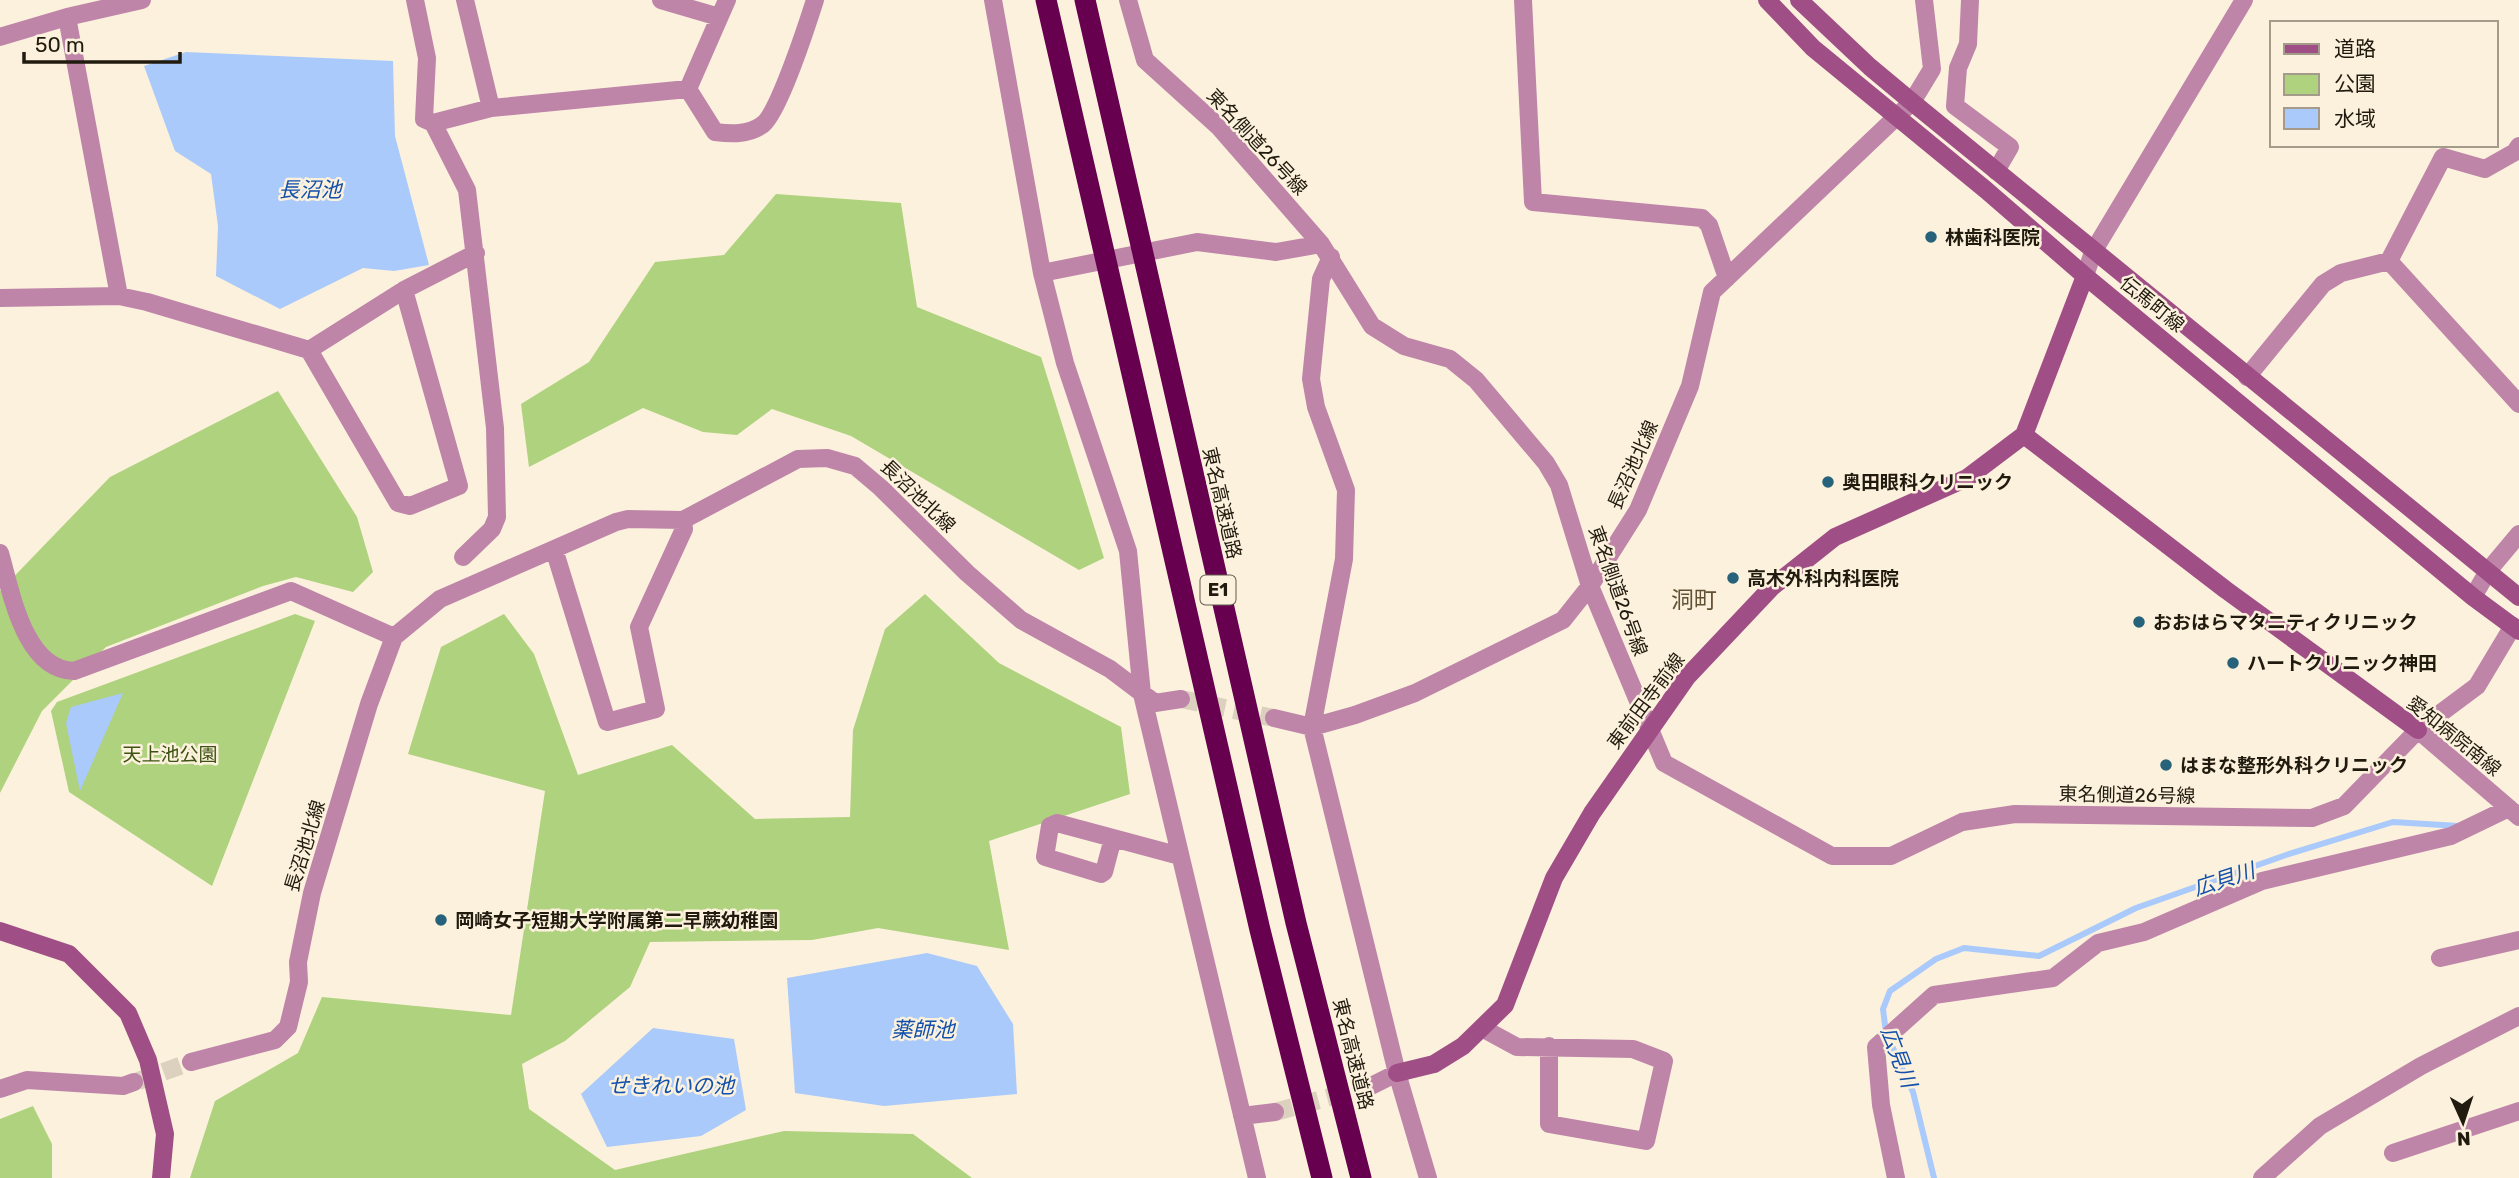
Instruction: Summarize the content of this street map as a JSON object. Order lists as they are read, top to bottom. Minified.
{"streets":{"highway":["東名高速道路","E1"],"street":["東名側道26号線","伝馬町線","長沼池北線","東前田寺前線","愛知病院南線"]},"crossings":[["東名側道26号線","伝馬町線"],["東名側道26号線","長沼池北線"],["東名側道26号線","東前田寺前線"],["東名側道26号線","愛知病院南線"],["伝馬町線","長沼池北線"],["東前田寺前線","愛知病院南線"]],"districts":["洞町"],"water":["長沼池","広貝川","薬師池","広見川","せきれいの池"],"parks":["天上池公園"],"places":["林歯科医院","奥田眼科クリニック","高木外科内科医院","おおはらマタニティクリニック","ハートクリニック神田","はまな整形外科クリニック","岡崎女子短期大学附属第二早蕨幼稚園"],"legend":["道路","公園","水域"],"scale_bar":"50 m","north":"bottom"}
